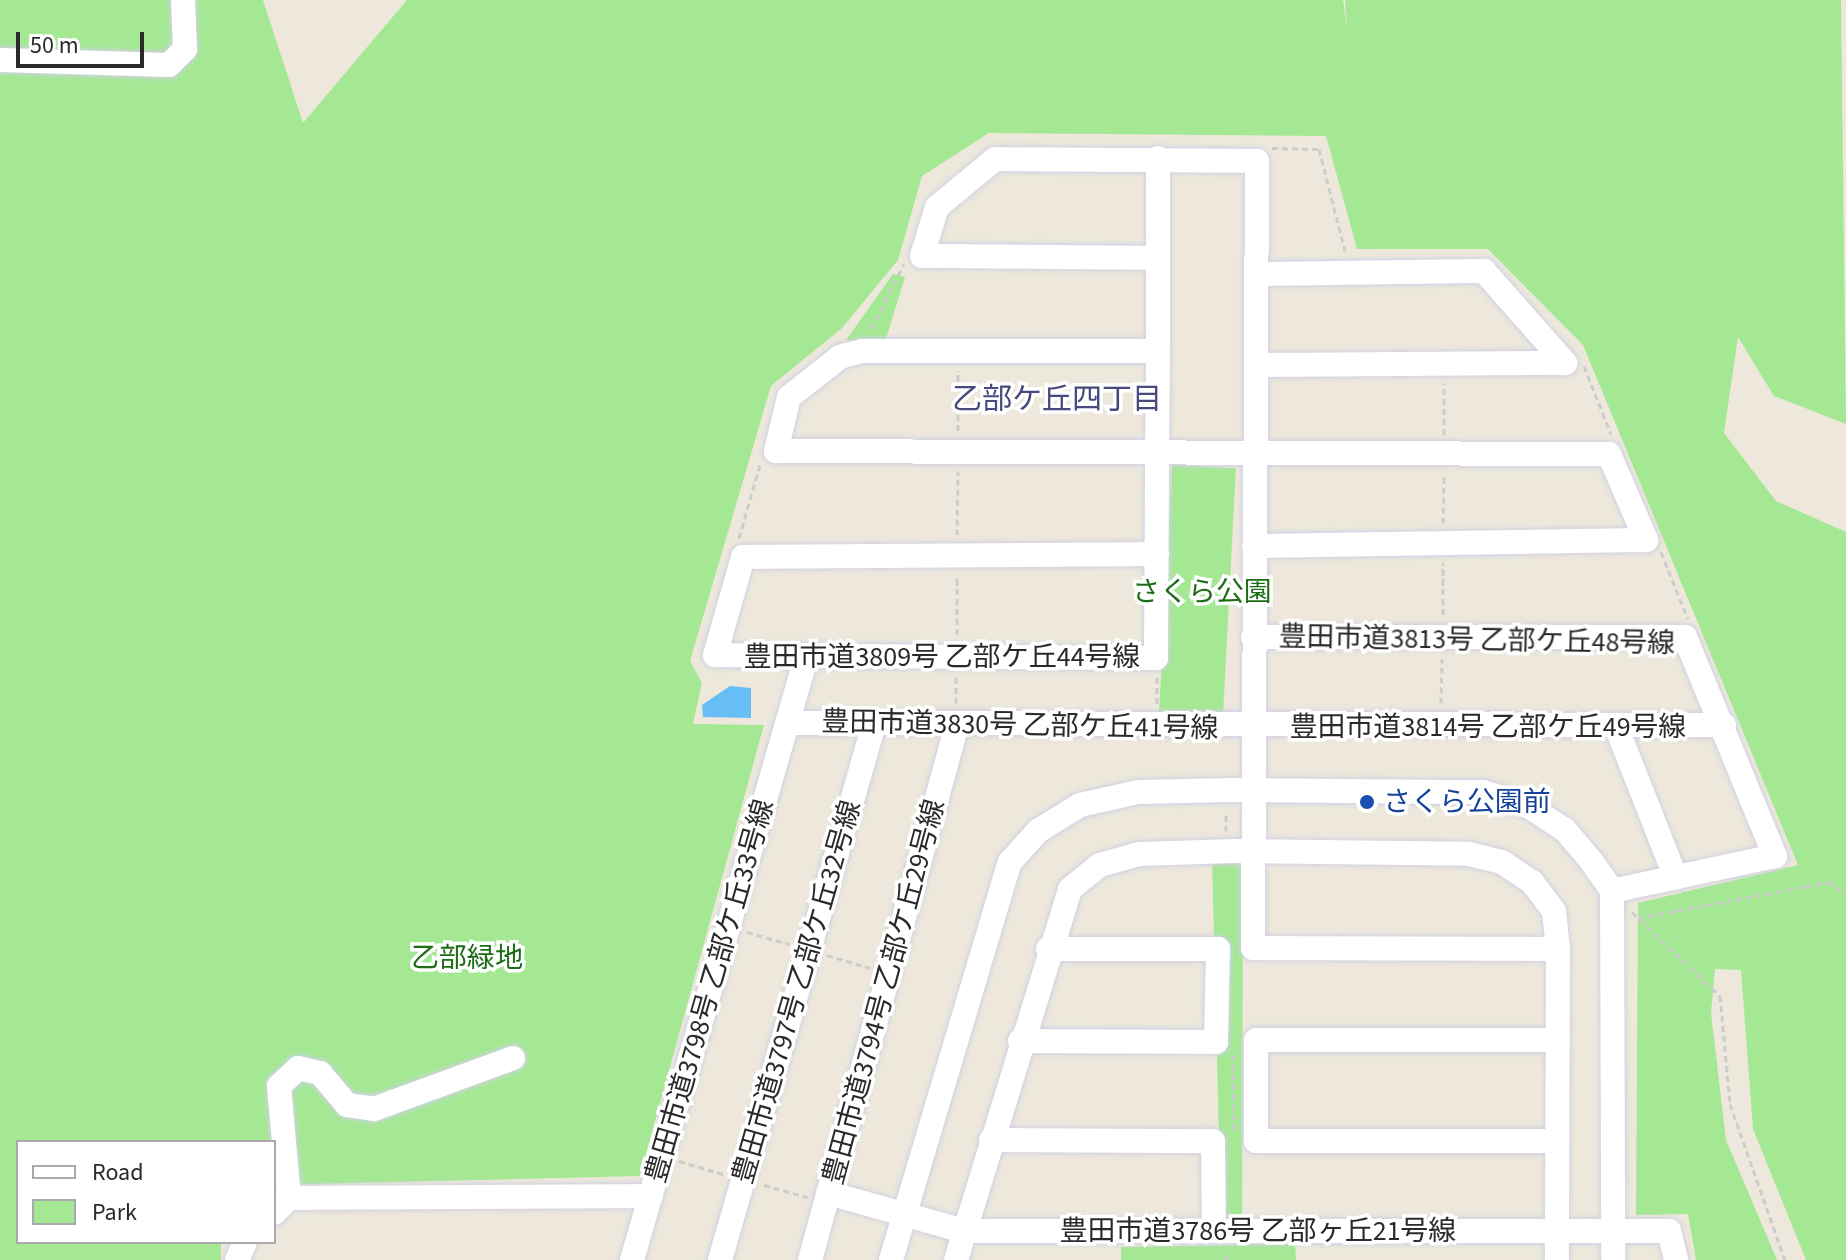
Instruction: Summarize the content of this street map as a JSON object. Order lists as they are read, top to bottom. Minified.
{"streets":{"street":["豊田市道3813号 乙部ケ丘48号線","豊田市道3809号 乙部ケ丘44号線","豊田市道3830号 乙部ケ丘41号線","豊田市道3814号 乙部ケ丘49号線","豊田市道3798号 乙部ケ丘33号線","豊田市道3797号 乙部ケ丘32号線","豊田市道3794号 乙部ケ丘29号線","豊田市道3786号 乙部ヶ丘21号線"]},"crossings":[["豊田市道3813号 乙部ケ丘48号線","豊田市道3814号 乙部ケ丘49号線"],["豊田市道3809号 乙部ケ丘44号線","豊田市道3798号 乙部ケ丘33号線"],["豊田市道3830号 乙部ケ丘41号線","豊田市道3814号 乙部ケ丘49号線"],["豊田市道3830号 乙部ケ丘41号線","豊田市道3798号 乙部ケ丘33号線"],["豊田市道3830号 乙部ケ丘41号線","豊田市道3797号 乙部ケ丘32号線"],["豊田市道3830号 乙部ケ丘41号線","豊田市道3794号 乙部ケ丘29号線"],["豊田市道3794号 乙部ケ丘29号線","豊田市道3786号 乙部ヶ丘21号線"]],"districts":["乙部ケ丘四丁目"],"parks":["さくら公園","乙部緑地"],"places":["さくら公園前"],"legend":["Road","Park"],"scale_bar":"50 m"}
